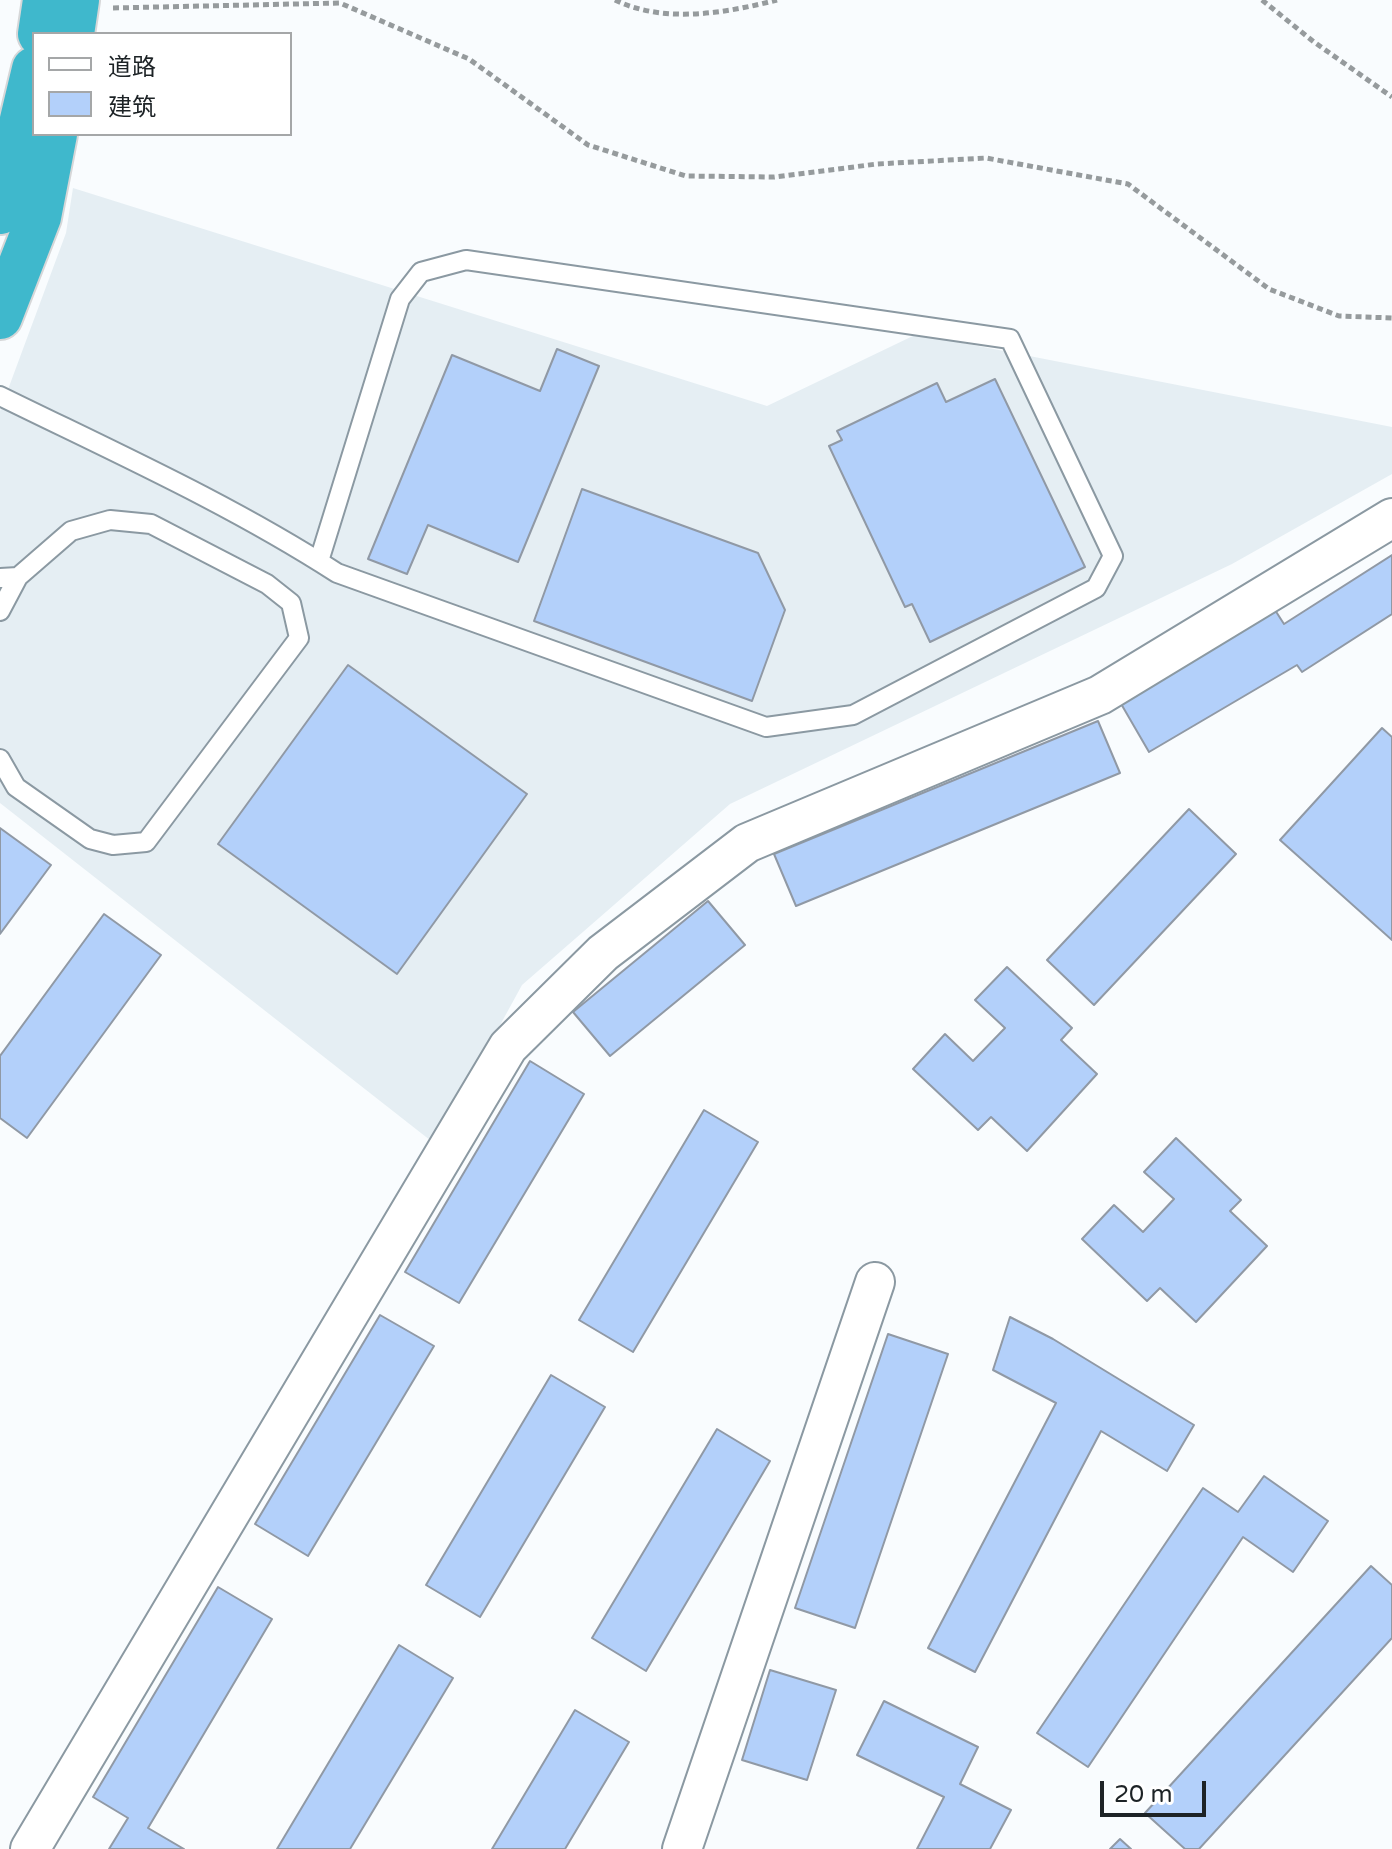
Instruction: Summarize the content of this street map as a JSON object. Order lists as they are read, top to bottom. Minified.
{"legend":["道路","建筑"],"scale_bar":"20 m"}
